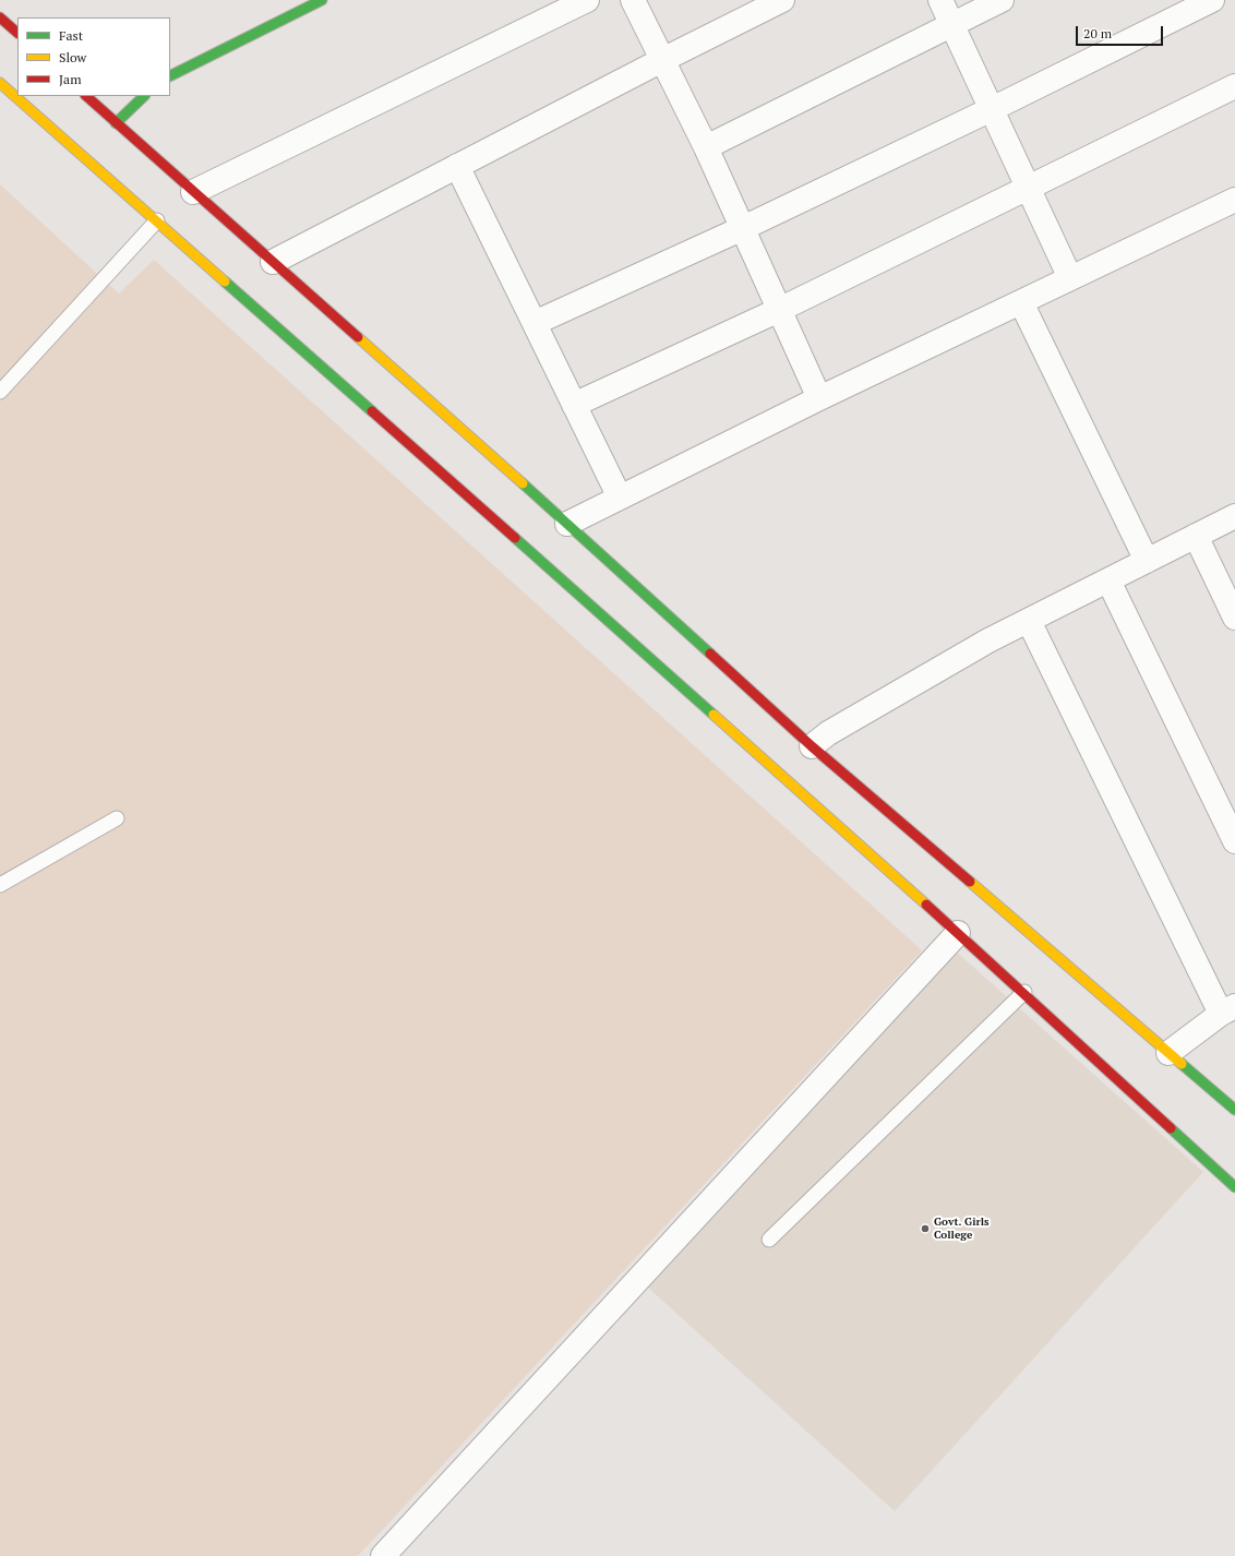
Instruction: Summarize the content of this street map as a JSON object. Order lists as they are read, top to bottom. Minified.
{"places":["Govt. Girls College"],"legend":["Fast","Slow","Jam"],"scale_bar":"20 m"}
